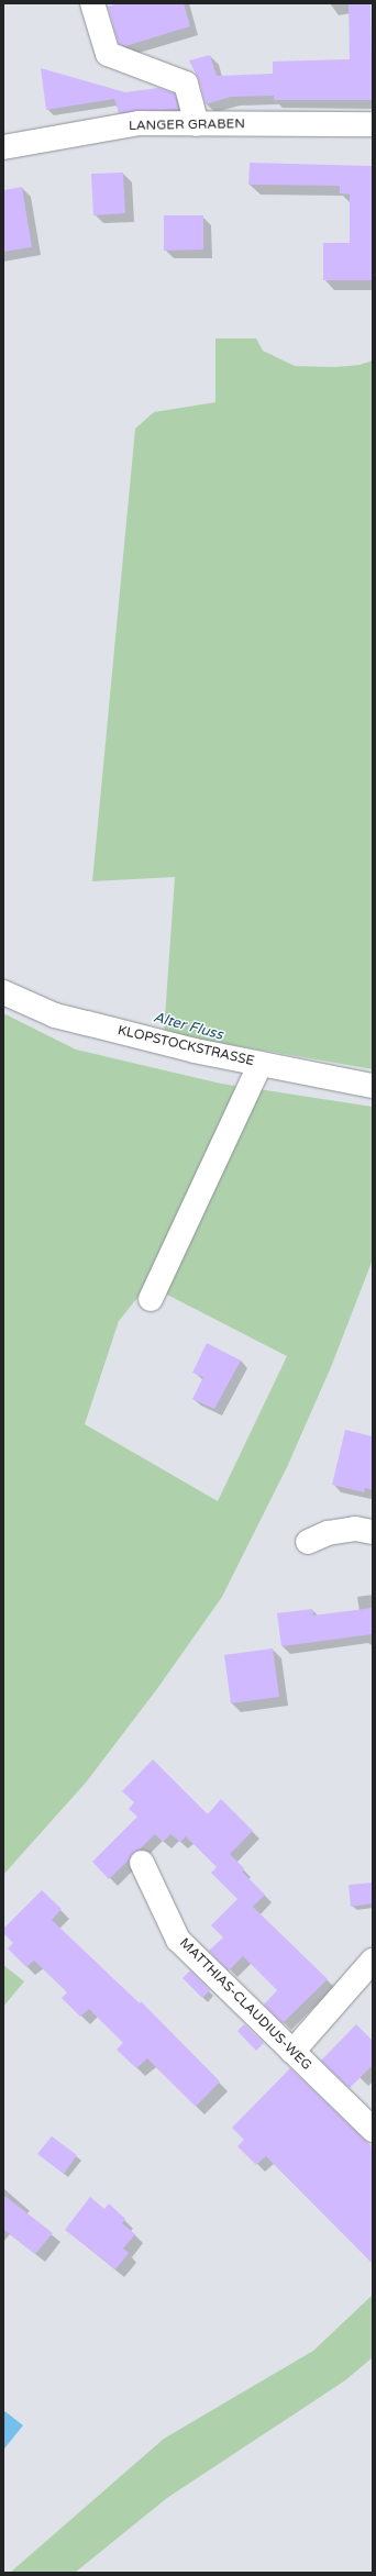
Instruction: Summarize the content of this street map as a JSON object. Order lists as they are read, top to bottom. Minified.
{"streets":{"street":["LANGER GRABEN","KLOPSTOCKSTRASSE","MATTHIAS-CLAUDIUS-WEG"]},"water":["Alter Fluss"]}
